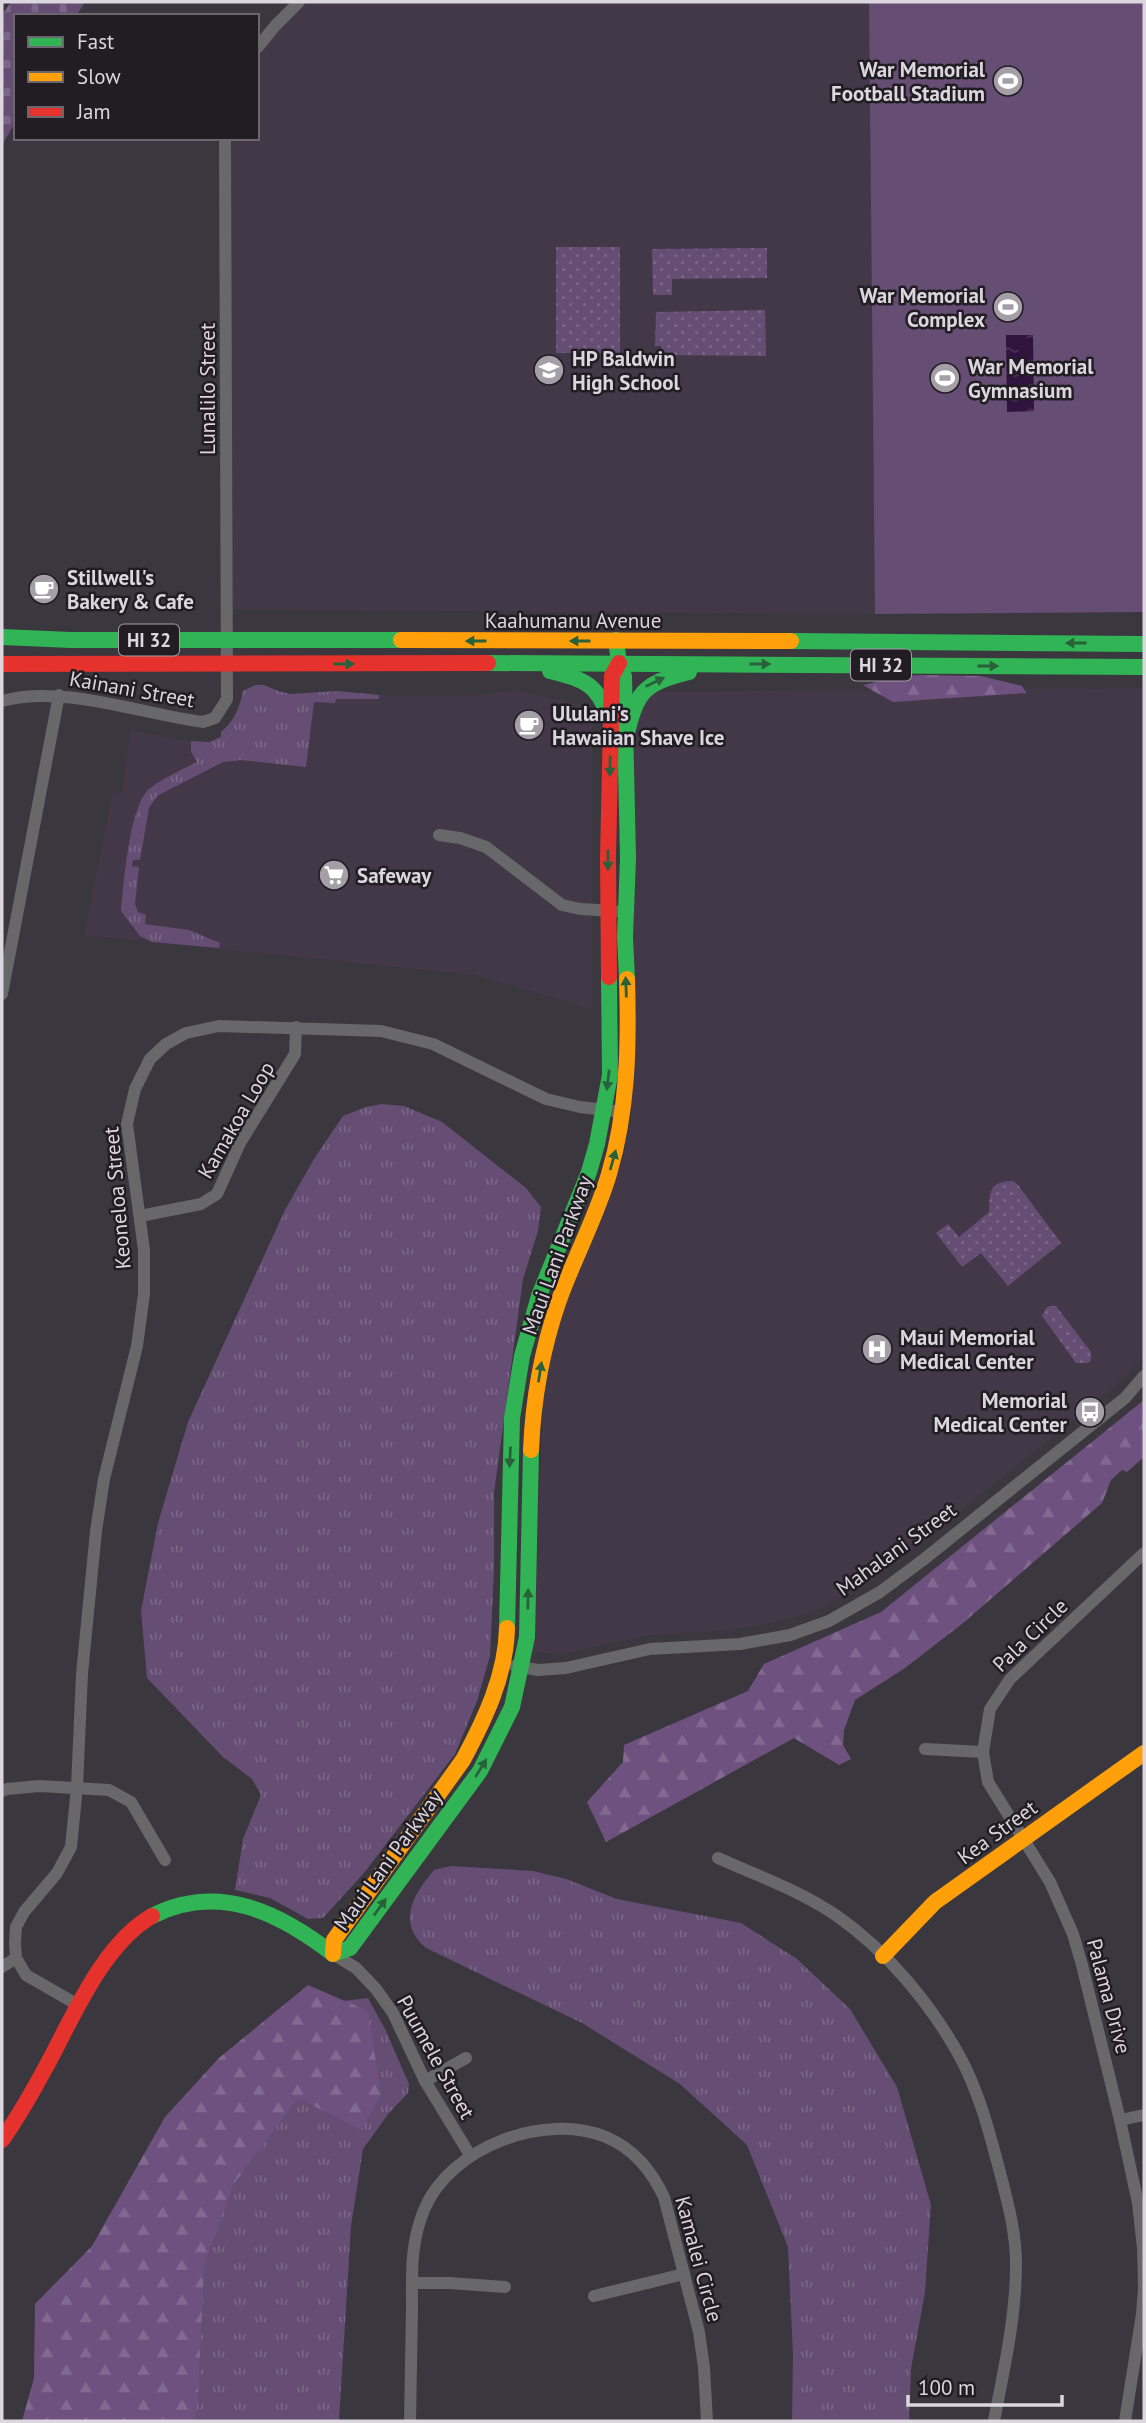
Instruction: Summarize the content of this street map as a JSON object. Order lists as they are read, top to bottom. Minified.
{"streets":{"main road":["Kaahumanu Avenue","HI 32","Maui Lani Parkway","Kea Street"],"street":["Lunalilo Street","Kainani Street","Kamakoa Loop","Keoneloa Street","Mahalani Street","Pala Circle","Palama Drive","Puumele Street","Kamalei Circle"]},"crossings":[["Lunalilo Street","Kaahumanu Avenue"],["Lunalilo Street","Kainani Street"],["Kaahumanu Avenue","Kainani Street"],["Kaahumanu Avenue","Maui Lani Parkway"],["Kamakoa Loop","Keoneloa Street"],["Keoneloa Street","Maui Lani Parkway"],["Maui Lani Parkway","Mahalani Street"],["Maui Lani Parkway","Puumele Street"],["Pala Circle","Kea Street"],["Pala Circle","Palama Drive"],["Kea Street","Palama Drive"],["Puumele Street","Kamalei Circle"]],"places":{"sports":["War Memorial Football Stadium","War Memorial Complex","War Memorial Gymnasium"],"school or university":["HP Baldwin High School"],"cafe":["Stillwell's Bakery & Cafe","Ululani's Hawaiian Shave Ice"],"supermarket":["Safeway"],"hospital":["Maui Memorial Medical Center"],"bus stop":["Memorial Medical Center"]},"legend":["Fast","Slow","Jam"],"scale_bar":"100 m"}
